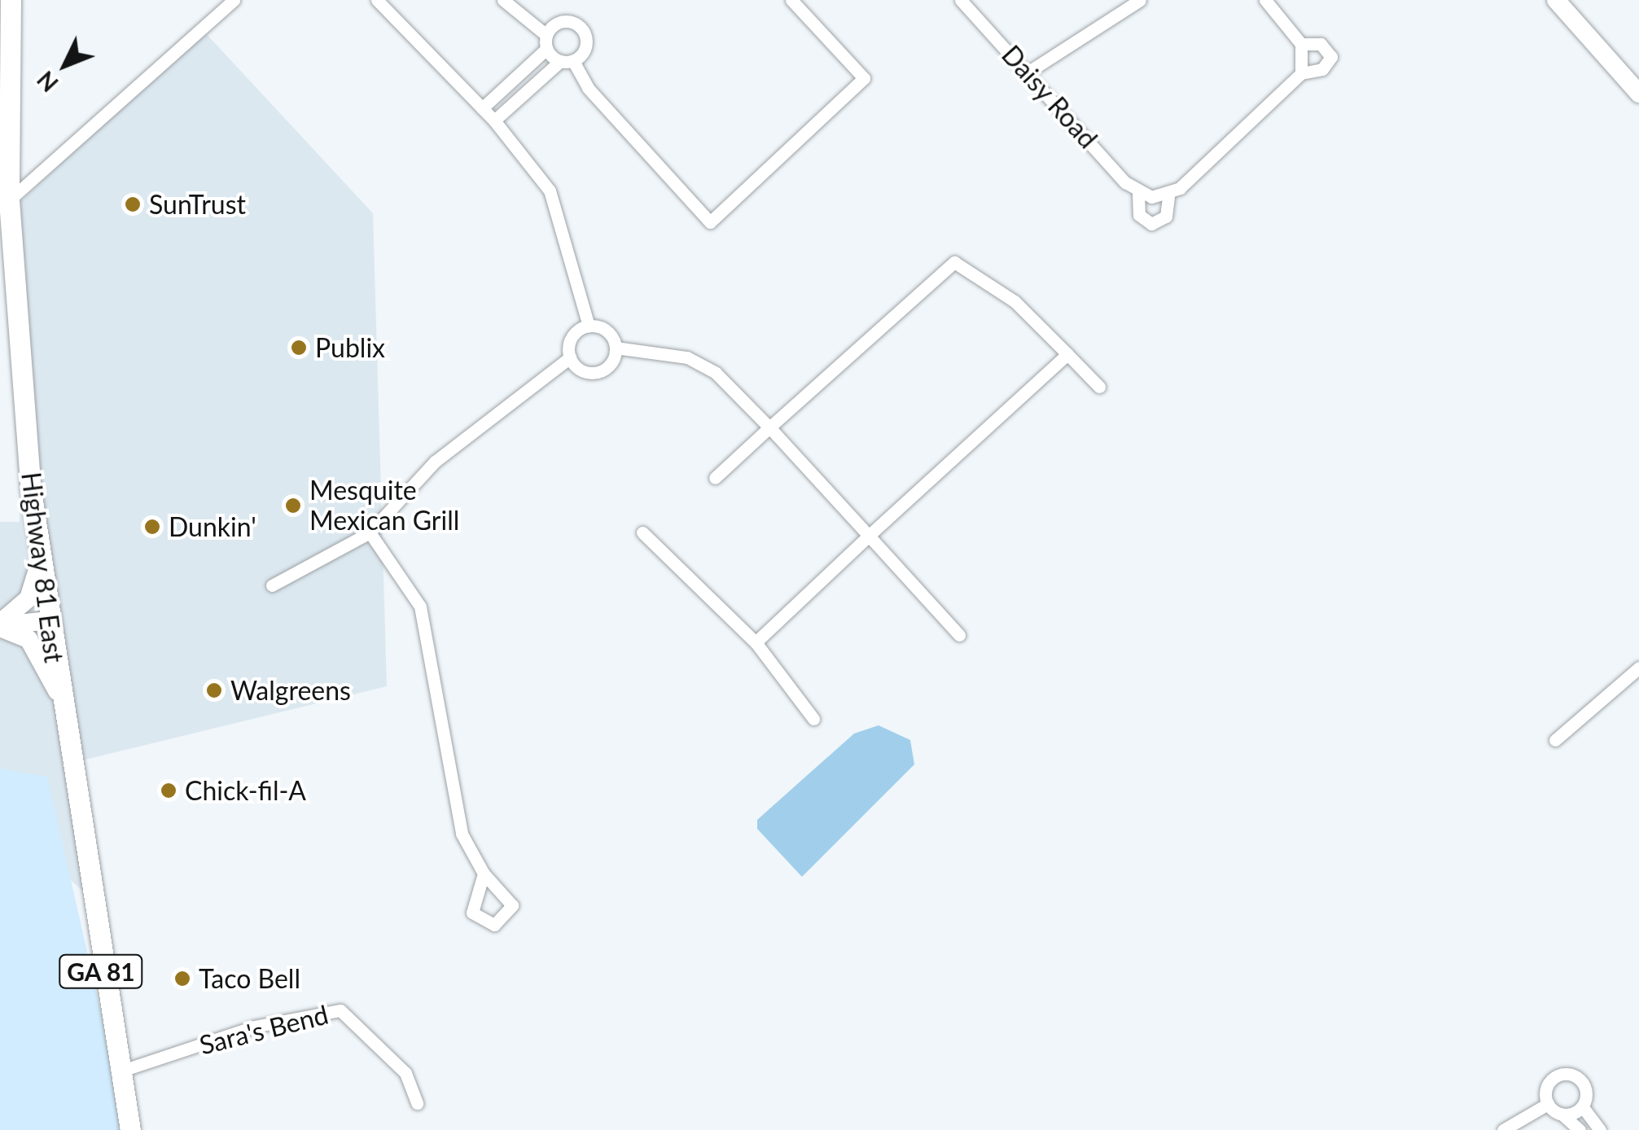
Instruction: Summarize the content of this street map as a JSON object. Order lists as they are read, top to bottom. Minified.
{"streets":{"main road":["Highway 81 East","GA 81"],"street":["Daisy Road","Sara's Bend"]},"crossings":[["Highway 81 East","Sara's Bend"]],"places":["SunTrust","Publix","Mesquite Mexican Grill","Dunkin'","Walgreens","Chick-fil-A","Taco Bell"],"north":"bottom left"}
